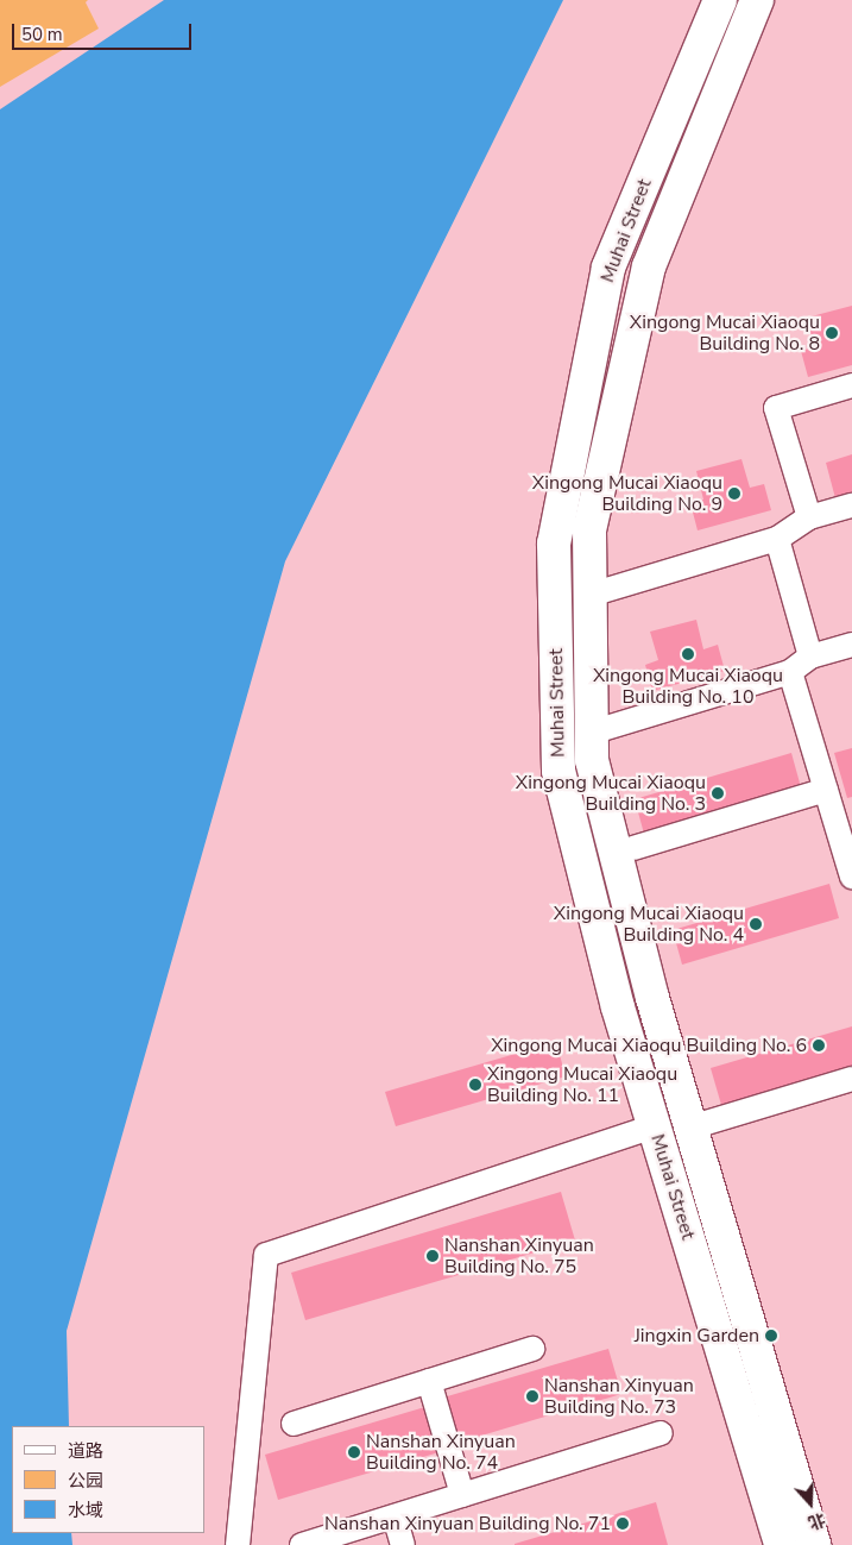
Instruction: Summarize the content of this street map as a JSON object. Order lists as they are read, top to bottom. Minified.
{"streets":{"main road":["Muhai Street"]},"places":["Xingong Mucai Xiaoqu Building No. 8","Xingong Mucai Xiaoqu Building No. 9","Xingong Mucai Xiaoqu Building No. 10","Xingong Mucai Xiaoqu Building No. 3","Xingong Mucai Xiaoqu Building No. 4","Xingong Mucai Xiaoqu Building No. 6","Xingong Mucai Xiaoqu Building No. 11","Nanshan Xinyuan Building No. 75","Jingxin Garden","Nanshan Xinyuan Building No. 73","Nanshan Xinyuan Building No. 74","Nanshan Xinyuan Building No. 71"],"legend":["道路","公园","水域"],"scale_bar":"50 m","north":"bottom"}
